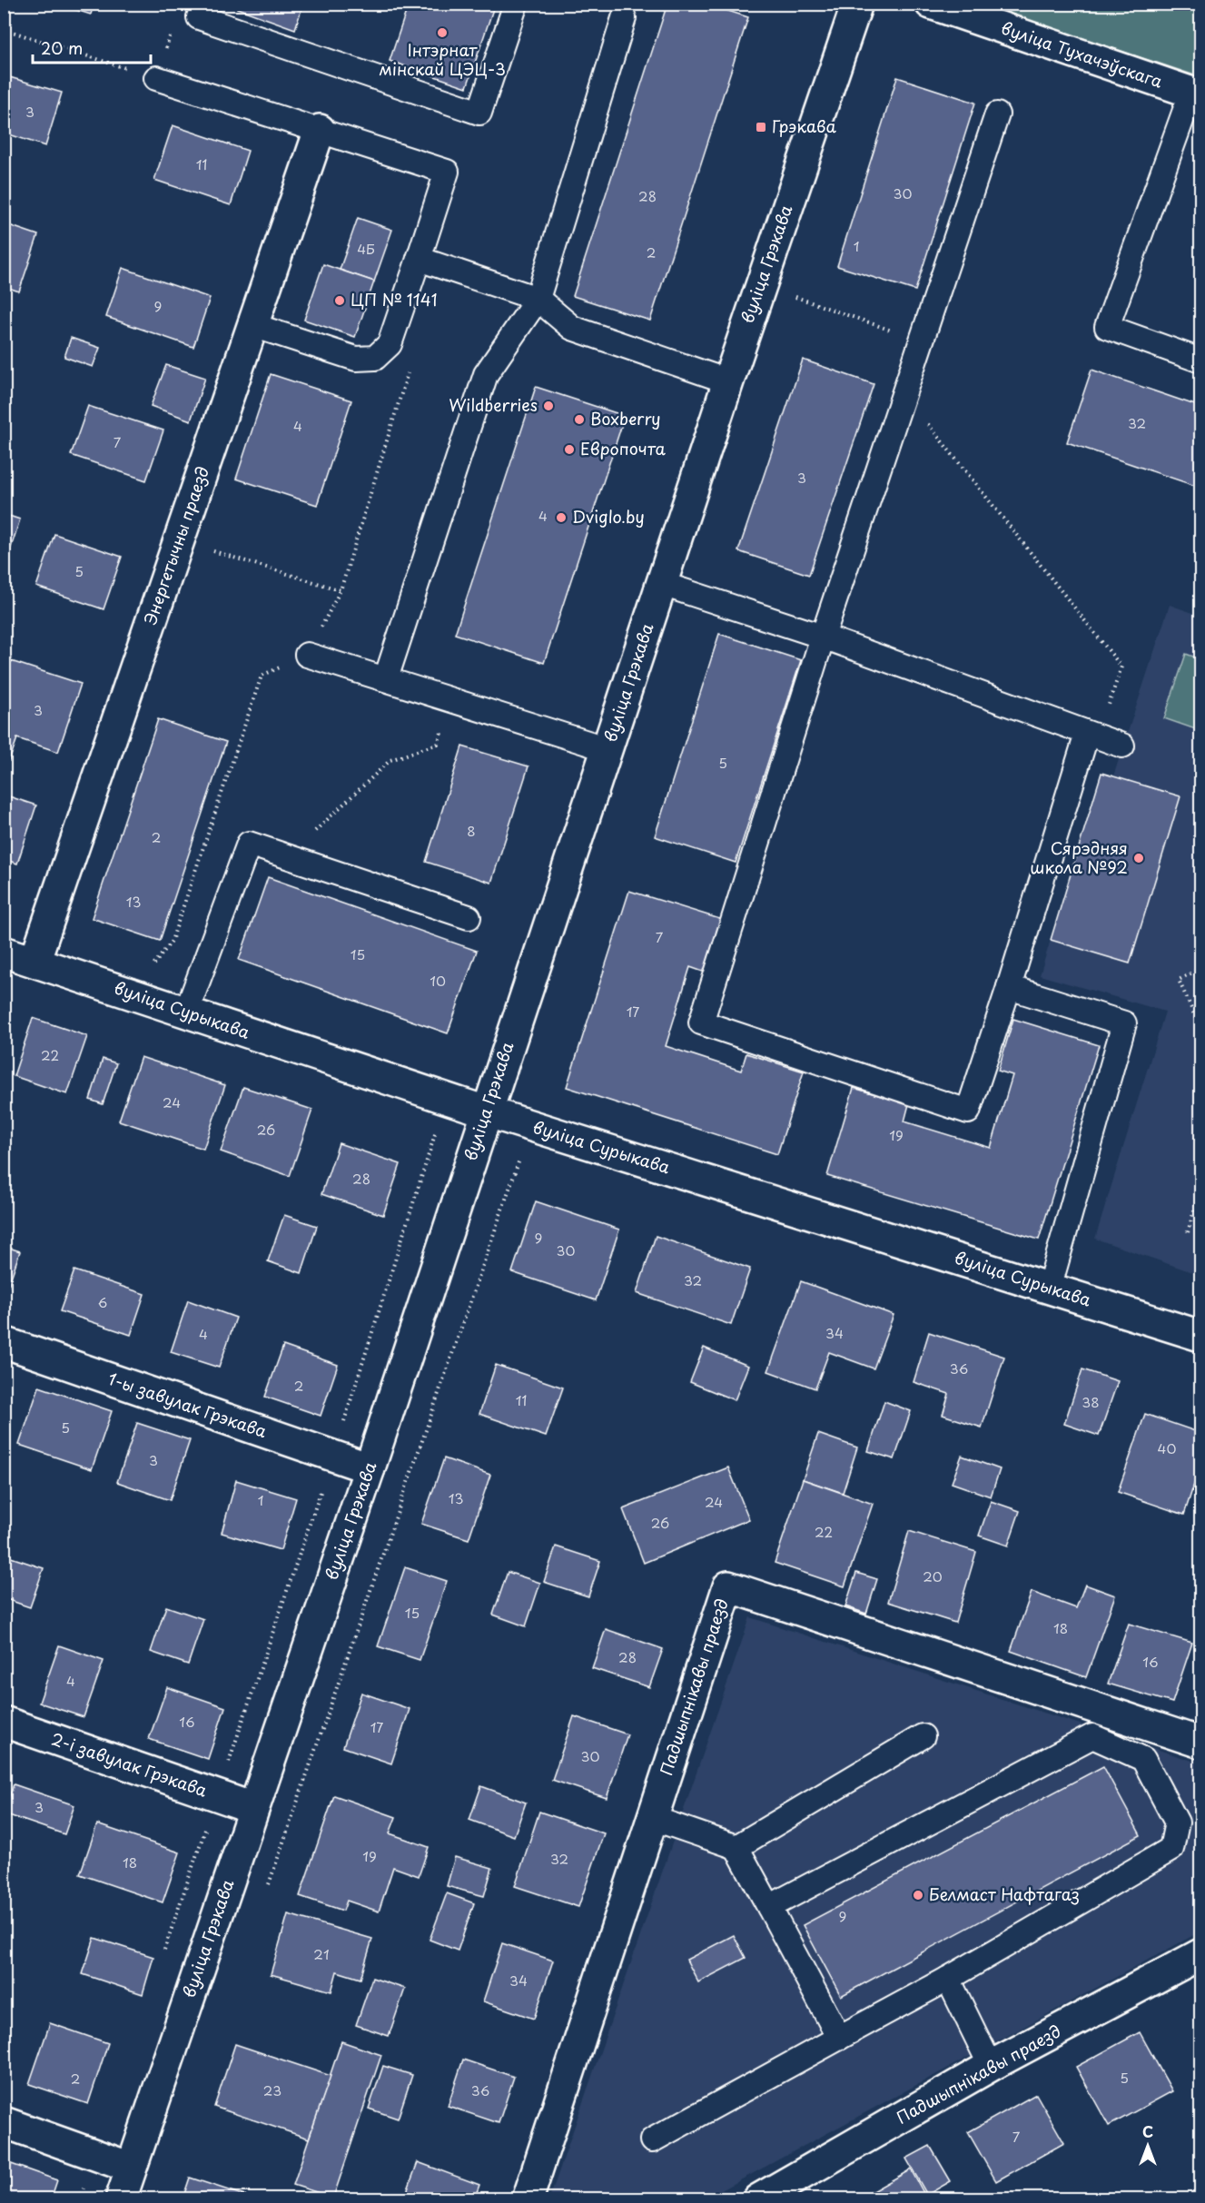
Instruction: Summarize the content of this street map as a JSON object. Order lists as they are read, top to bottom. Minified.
{"streets":{"street":["вуліца Тухачэўскага","вуліца Грэкава","Энергетычны праезд","вуліца Сурыкава","1-ы завулак Грэкава","Падшыпнікавы праезд","2-і завулак Грэкава"]},"crossings":[["вуліца Грэкава","вуліца Сурыкава"],["вуліца Грэкава","1-ы завулак Грэкава"],["вуліца Грэкава","2-і завулак Грэкава"],["Энергетычны праезд","вуліца Сурыкава"]],"places":{"other":["Інтэрнат мінскай ЦЭЦ-3","ЦП № 1141","Wildberries","Boxberry","Европочта","Dviglo.by","Сярэдняя школа №92","Белмаст Нафтагаз"],"transit":["Грэкава"]},"house_numbers":["3","11","30","28","1","4Б","2","9","32","4","7","3","4","5","3","5","8","2","13","7","15","10","17","22","24","26","19","28","9","30","32","6","34","4","36","2","11","38","5","40","3","13","1","24","26","22","20","15","18","28","16","4","16","17","30","3","19","32","18","9","21","34","5","2","23","36","7"],"scale_bar":"20 m","north":"top"}
